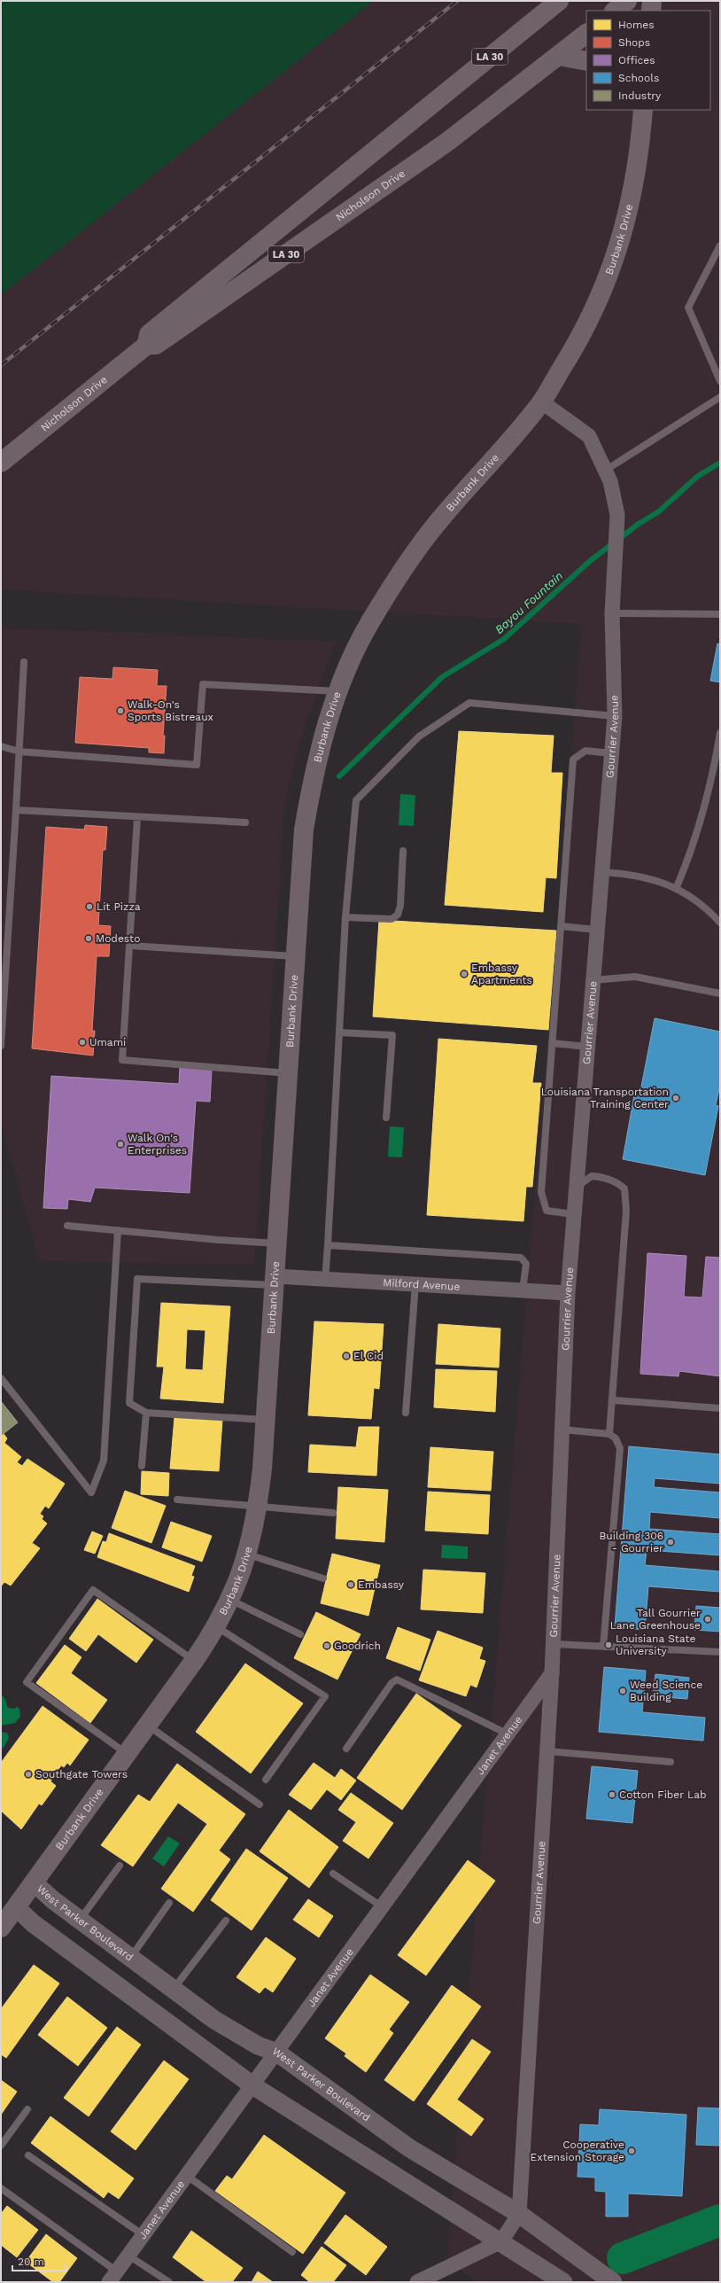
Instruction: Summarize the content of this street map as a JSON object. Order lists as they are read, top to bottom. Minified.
{"streets":{"main road":["LA 30","Nicholson Drive","Burbank Drive"],"street":["Gourrier Avenue","Milford Avenue","Janet Avenue","West Parker Boulevard"]},"crossings":[["Burbank Drive","Gourrier Avenue"],["Burbank Drive","Milford Avenue"],["Burbank Drive","West Parker Boulevard"],["Gourrier Avenue","Milford Avenue"],["Gourrier Avenue","Janet Avenue"],["Gourrier Avenue","West Parker Boulevard"],["Janet Avenue","West Parker Boulevard"]],"water":["Bayou Fountain"],"places":["Walk-On's Sports Bistreaux","Lit Pizza","Modesto","Embassy Apartments","Umami","Louisiana Transportation Training Center","Walk On's Enterprises","El Cid","Building 306 - Gourrier","Embassy","Tall Gourrier Lane Greenhouse","Louisiana State University","Goodrich","Weed Science Building","Southgate Towers","Cotton Fiber Lab","Cooperative Extension Storage"],"legend":["Homes","Shops","Offices","Schools","Industry"],"scale_bar":"20 m"}
